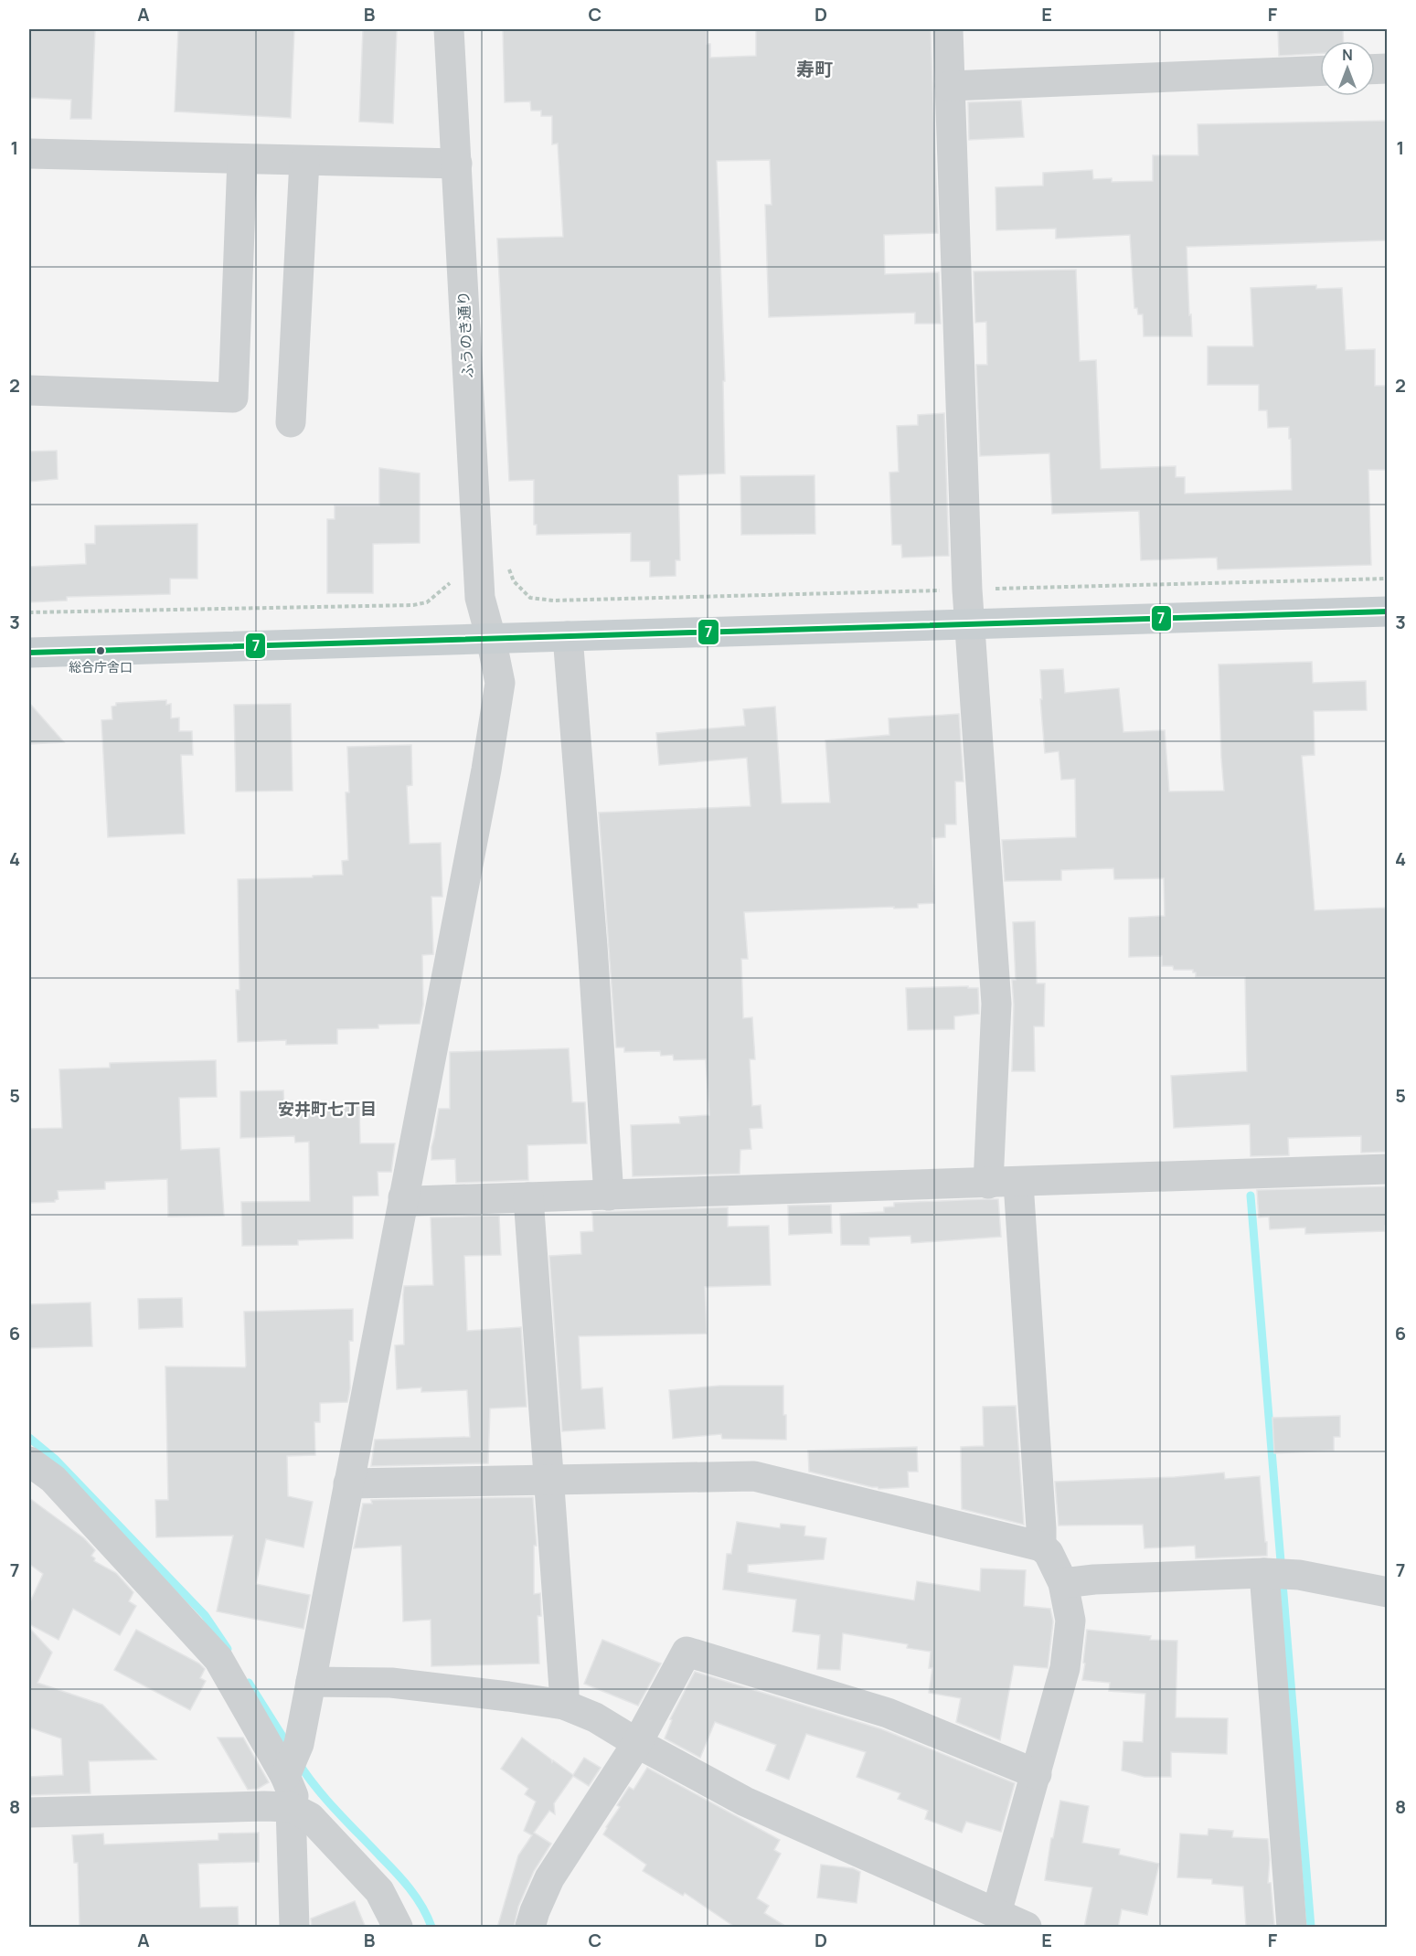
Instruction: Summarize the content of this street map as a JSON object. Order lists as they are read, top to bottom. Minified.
{"streets":{"street":["ふうのき通り"]},"districts":["寿町","安井町七丁目"],"places":["総合庁舎口"],"lines":["transit line 7"],"north":"top","grid":{"columns":["A","B","C","D","E","F"],"rows":["1","2","3","4","5","6","7","8"]}}
